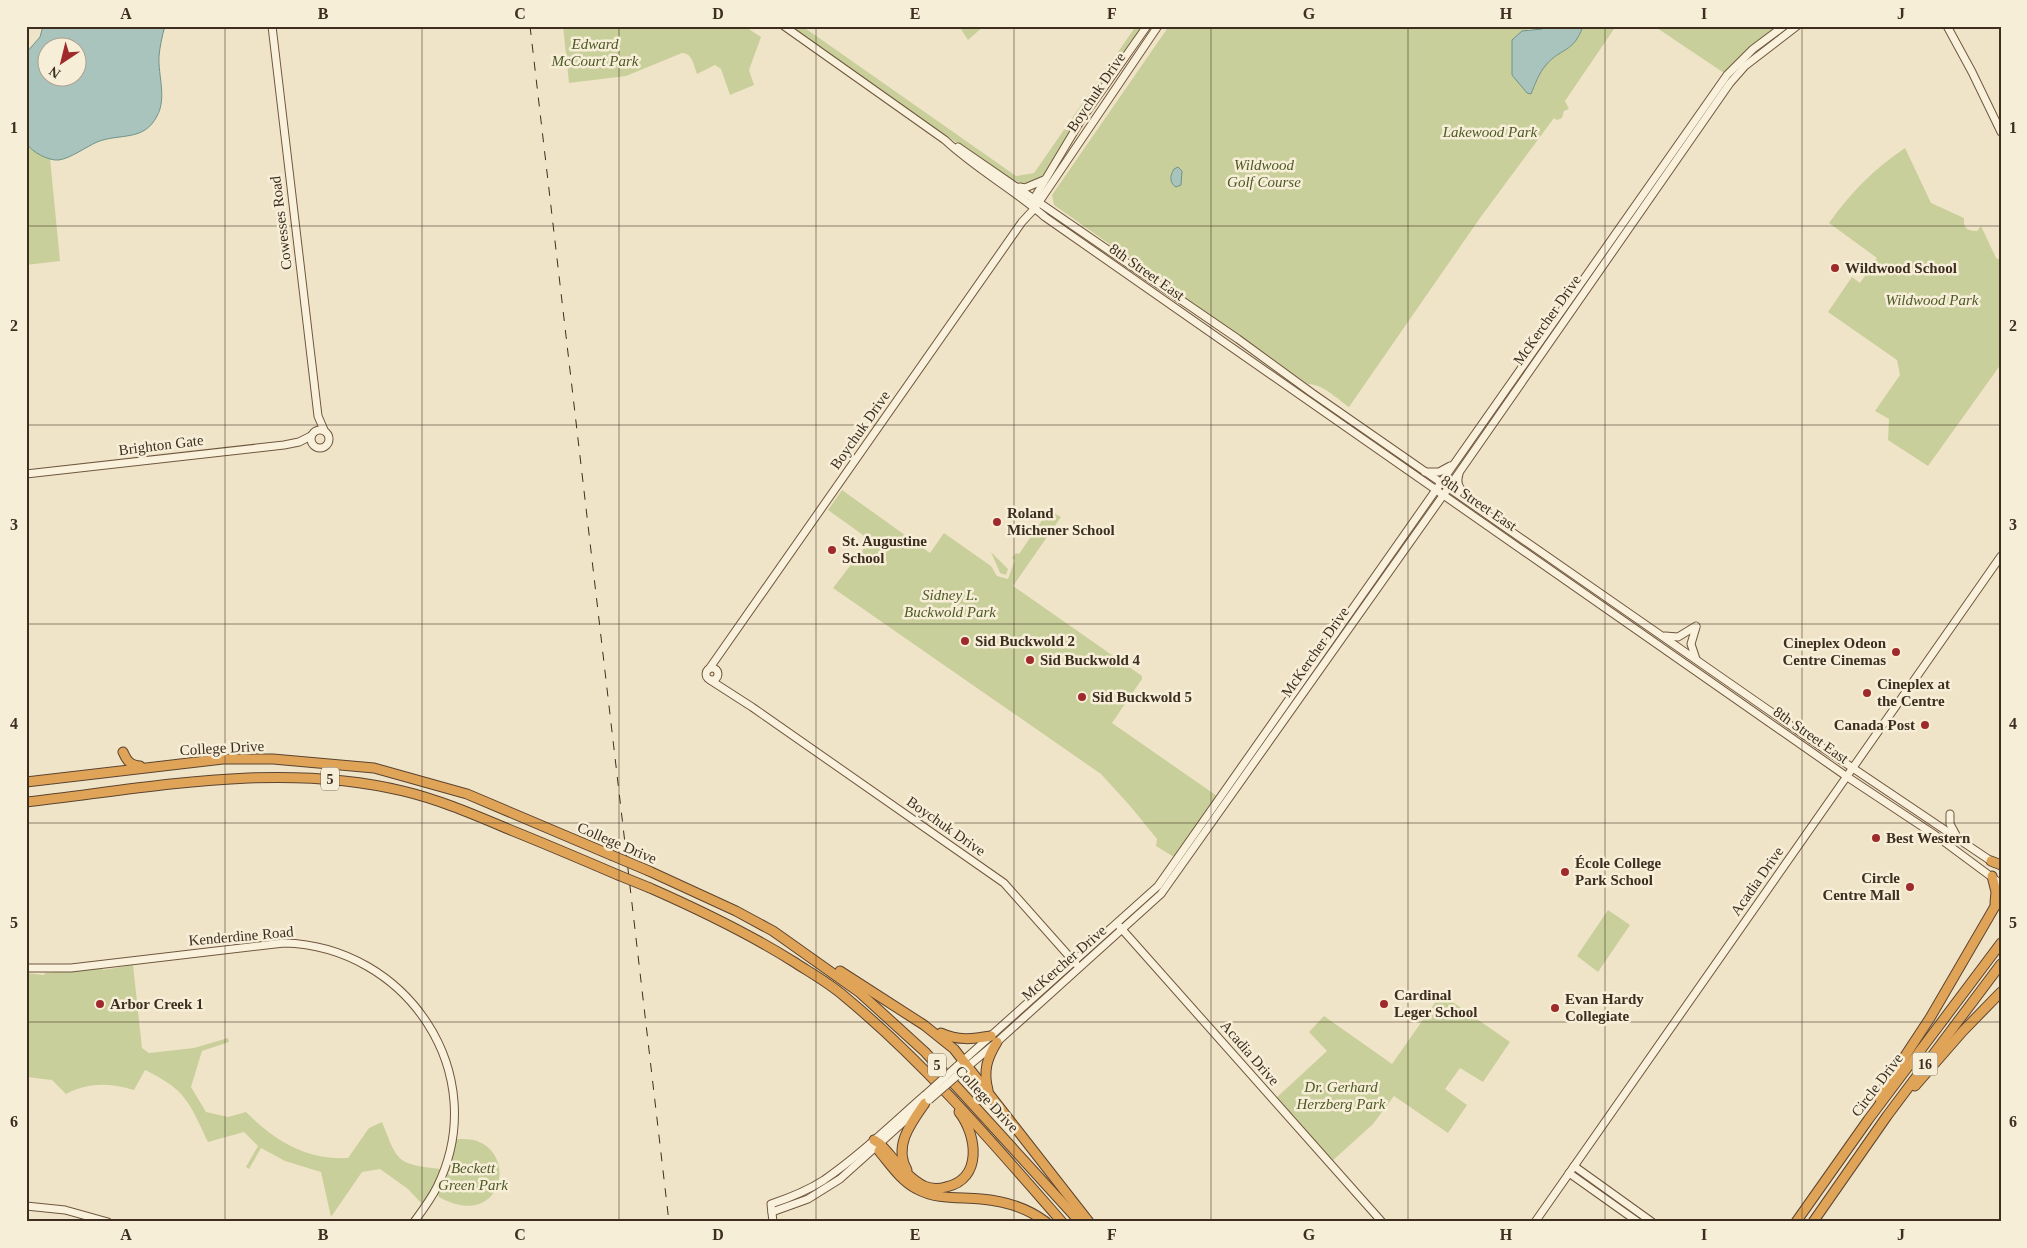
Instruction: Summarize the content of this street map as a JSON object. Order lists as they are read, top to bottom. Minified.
{"streets":{"highway":["College Drive","5","16","Circle Drive"],"main road":["Boychuk Drive","Cowesses Road","8th Street East","McKercher Drive","Brighton Gate","Acadia Drive","Kenderdine Road"]},"crossings":[["Boychuk Drive","8th Street East"],["Boychuk Drive","McKercher Drive"],["Cowesses Road","Brighton Gate"],["8th Street East","McKercher Drive"],["8th Street East","Acadia Drive"],["McKercher Drive","Acadia Drive"]],"parks":["Edward McCourt Park","Lakewood Park","Wildwood Golf Course","Wildwood Park","Sidney L. Buckwold Park","Dr. Gerhard Herzberg Park","Beckett Green Park"],"places":["Wildwood School","Roland Michener School","St. Augustine School","Sid Buckwold 2","Cineplex Odeon Centre Cinemas","Sid Buckwold 4","Cineplex at the Centre","Sid Buckwold 5","Canada Post","Best Western","École College Park School","Circle Centre Mall","Arbor Creek 1","Cardinal Leger School","Evan Hardy Collegiate"],"north":"bottom left","grid":{"columns":["A","B","C","D","E","F","G","H","I","J"],"rows":["1","2","3","4","5","6"]}}
